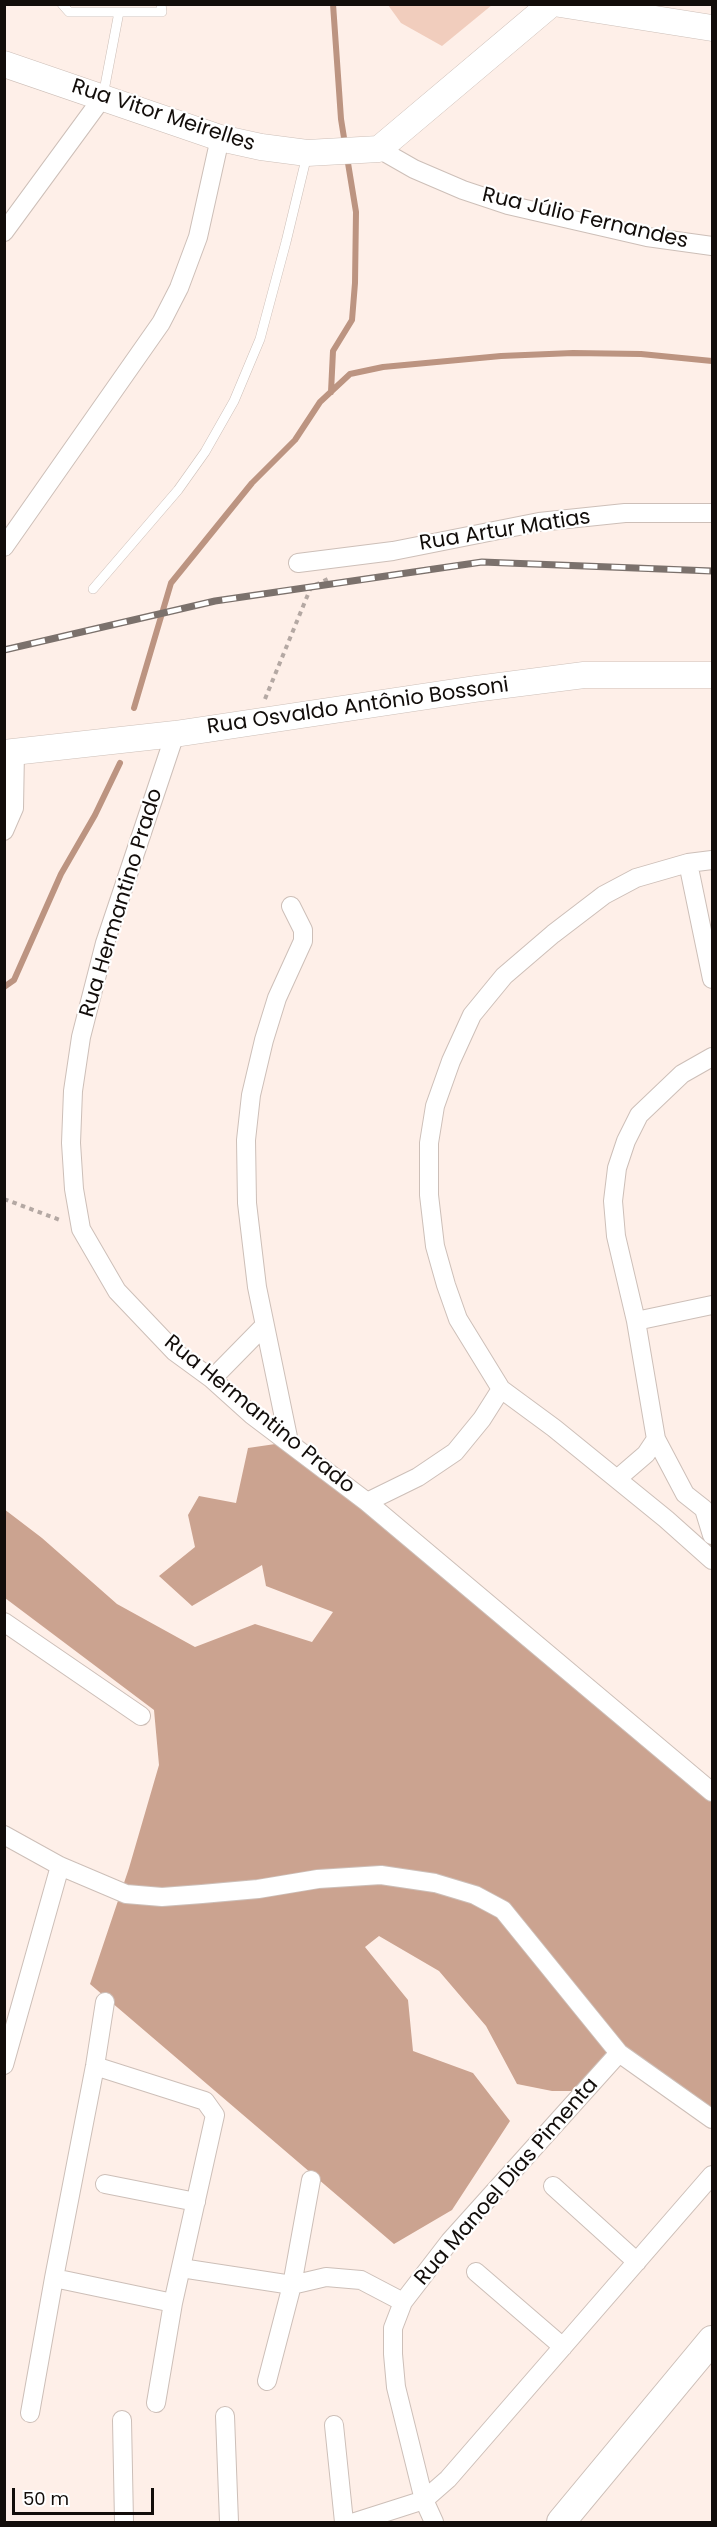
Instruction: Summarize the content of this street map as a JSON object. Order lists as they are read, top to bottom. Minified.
{"streets":{"street":["Rua Vitor Meirelles","Rua Júlio Fernandes","Rua Artur Matias","Rua Osvaldo Antônio Bossoni","Rua Hermantino Prado","Rua Manoel Dias Pimenta"]},"crossings":[["Rua Vitor Meirelles","Rua Júlio Fernandes"],["Rua Osvaldo Antônio Bossoni","Rua Hermantino Prado"]],"scale_bar":"50 m"}
